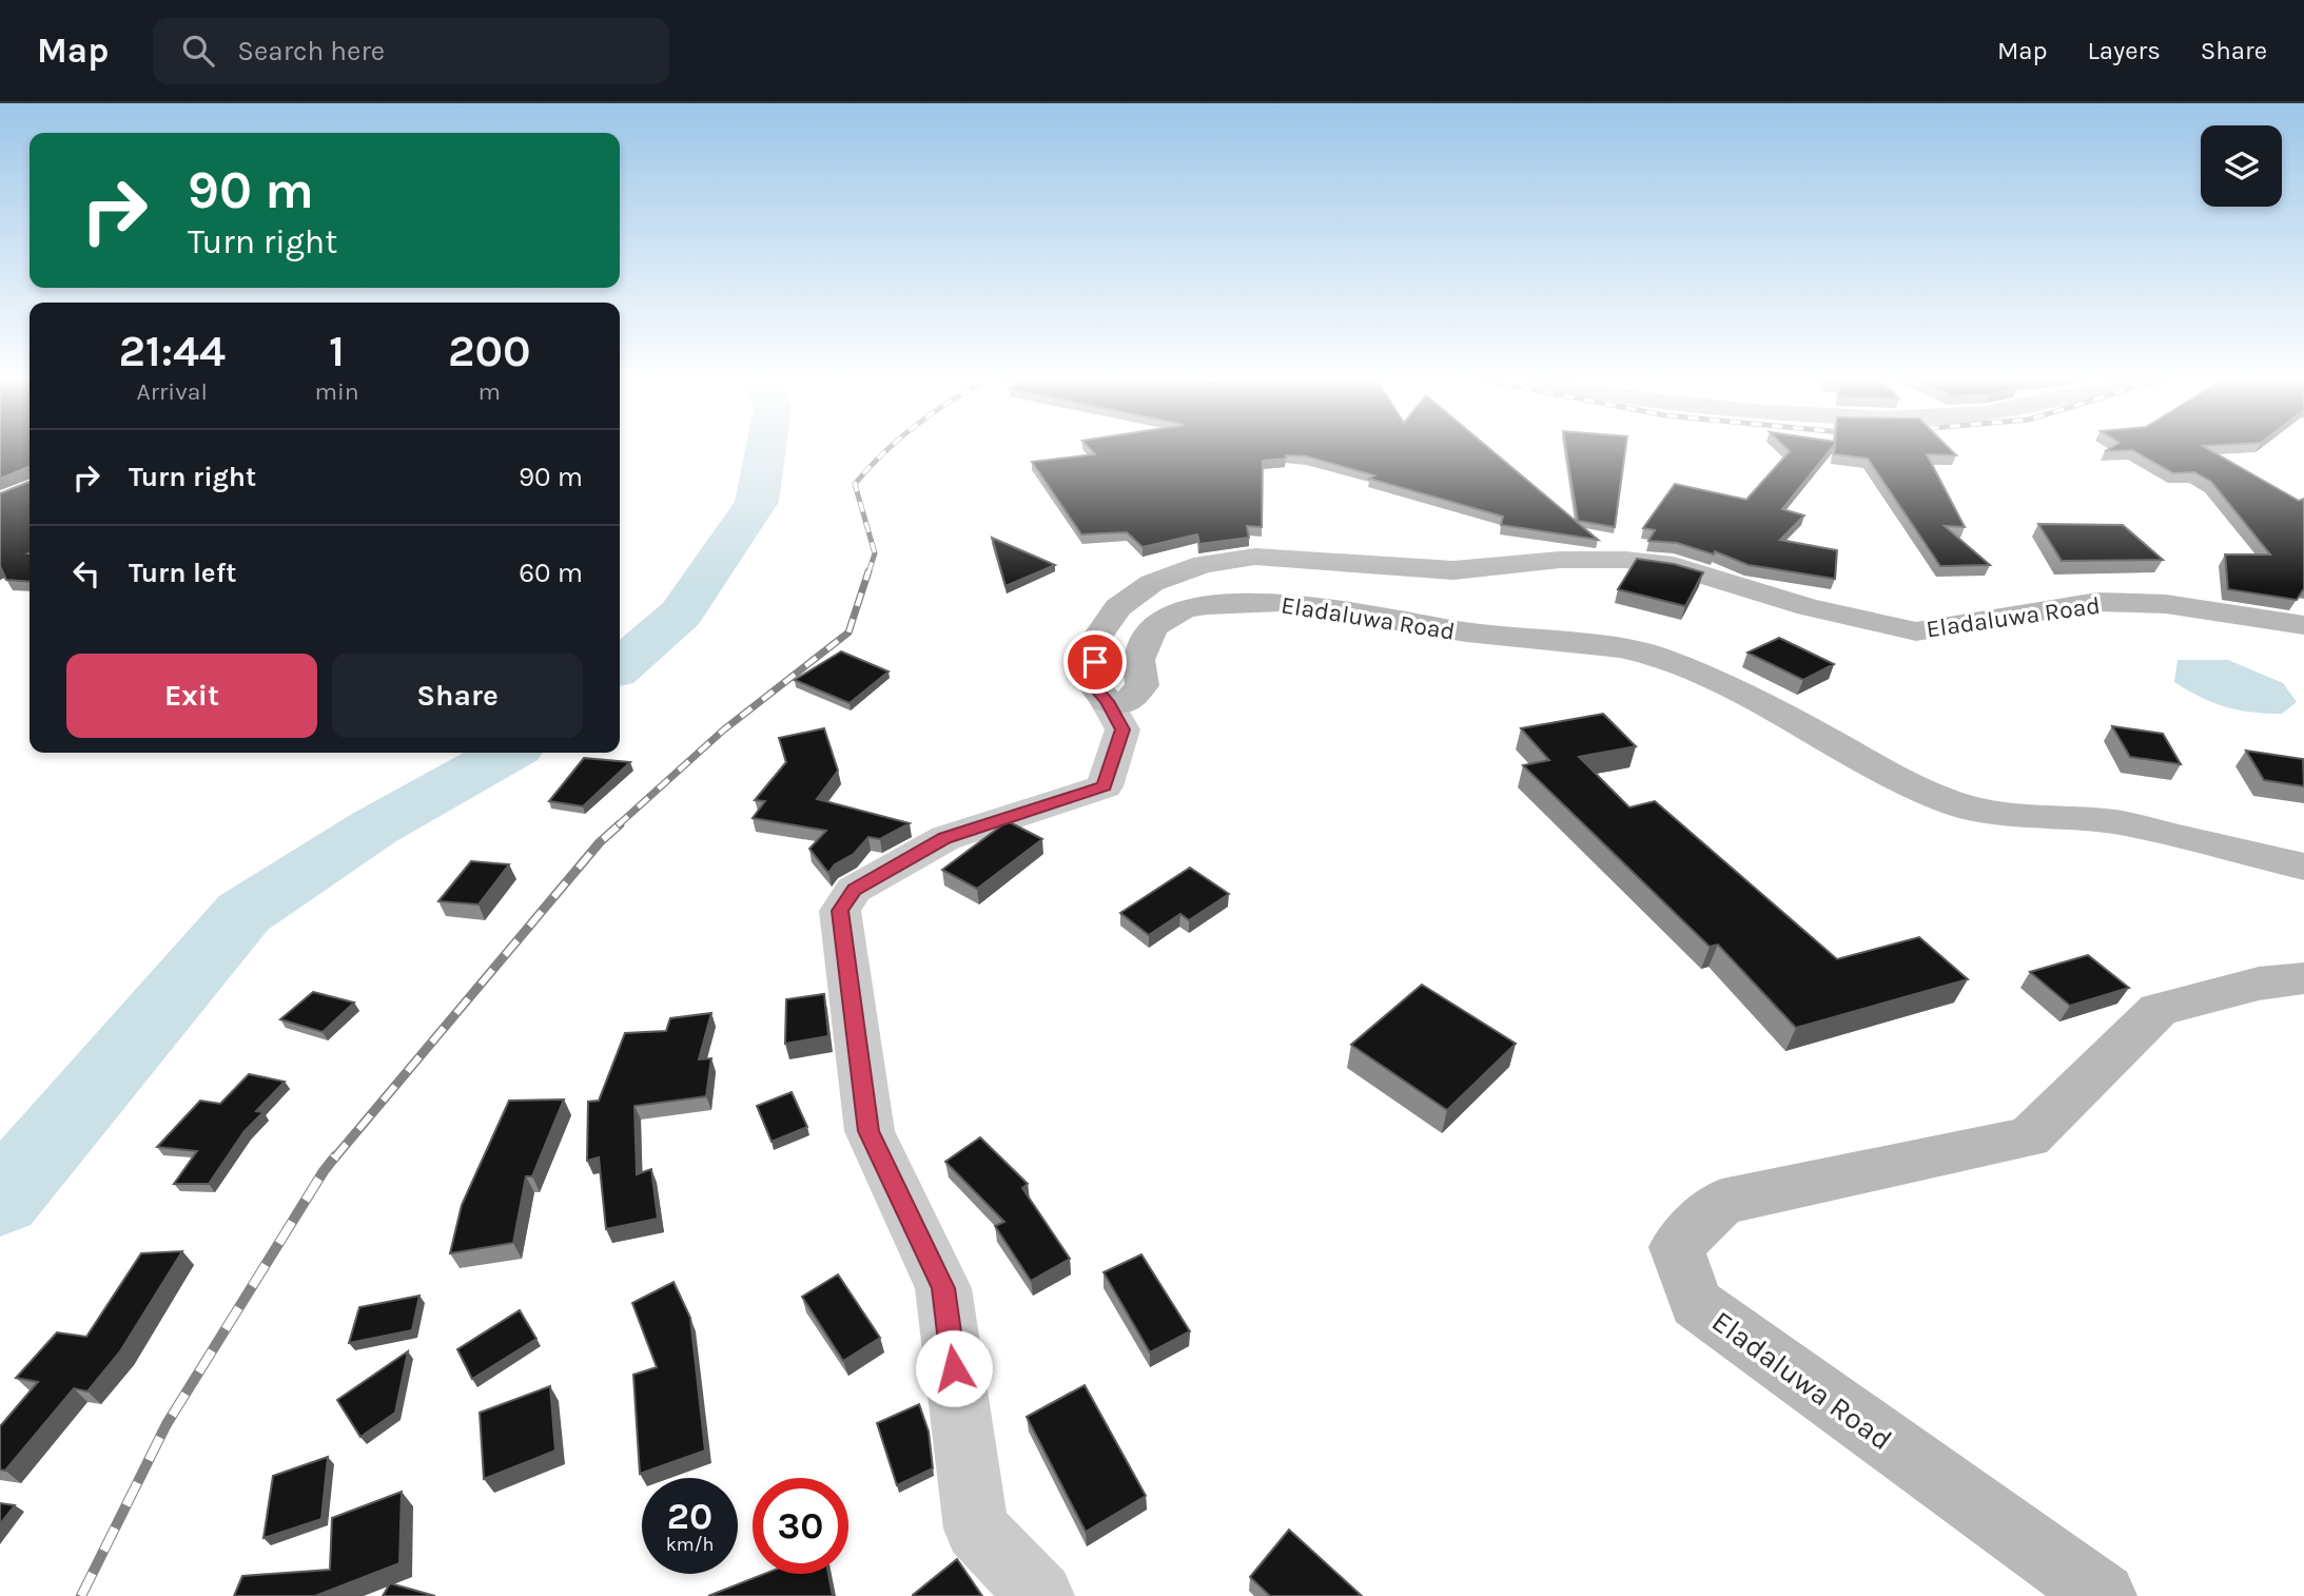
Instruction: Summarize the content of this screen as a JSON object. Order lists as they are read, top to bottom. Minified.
{"streets":{"street":["Eladaluwa Road"]},"page":{"header":"Map","search":"Search here","nav":["Map","Layers","Share"],"turn":["90 m","Turn right"],"eta":["21:44","Arrival","1","min","200","m"],"list":[{"name":"Turn right","value":"90 m"},{"name":"Turn left","value":"60 m"}],"buttons":["Exit","Share"],"speed":"20 km/h","limit":"30"}}
